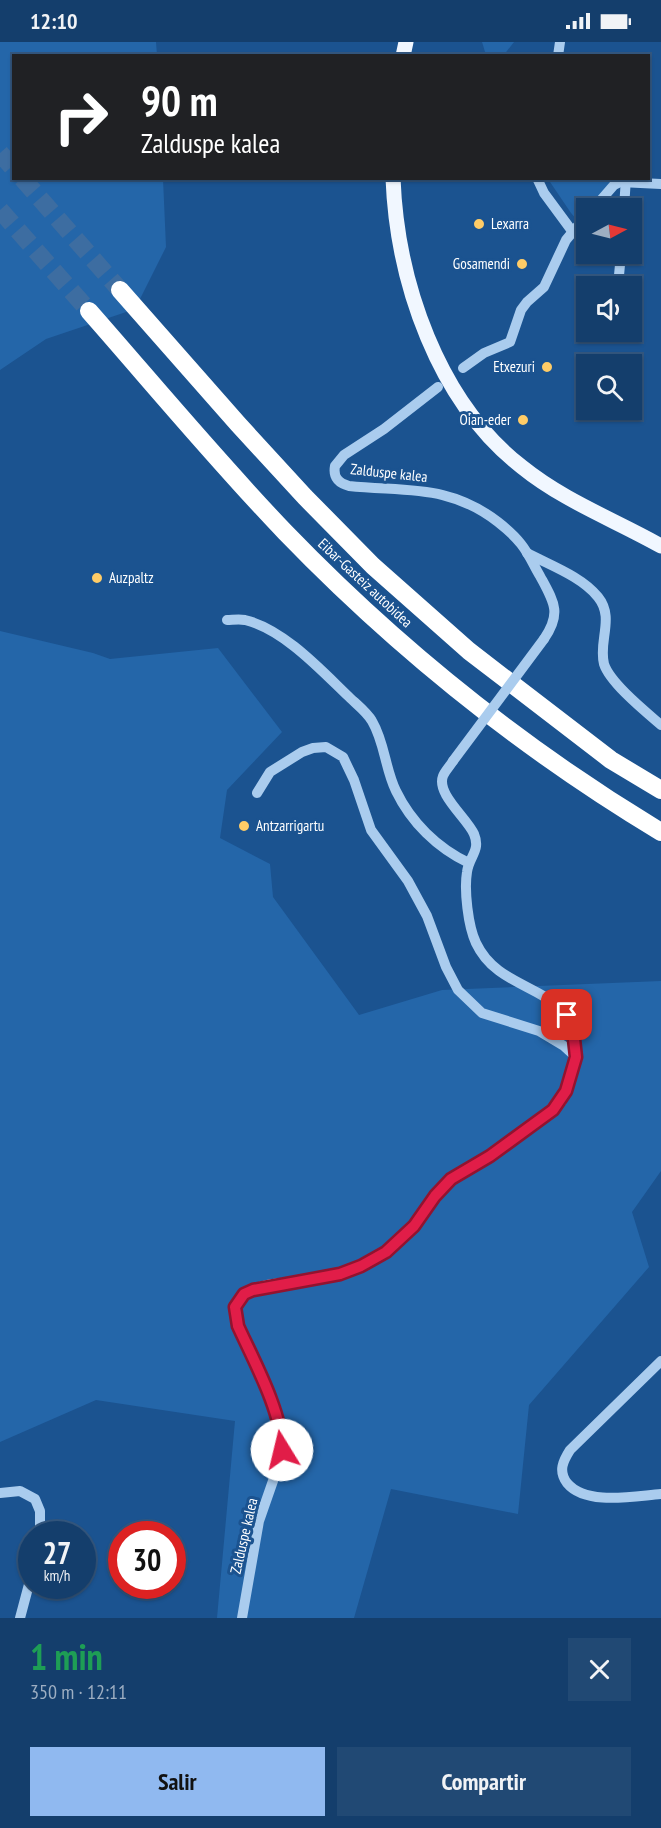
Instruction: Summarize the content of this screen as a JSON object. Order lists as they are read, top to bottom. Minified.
{"streets":{"highway":["Eibar-Gasteiz autobidea"],"street":["Zalduspe kalea"]},"places":["Lexarra","Gosamendi","Etxezuri","Oian-eder","Auzpaltz","Antzarrigartu"],"north":"right","page":{"status":"12:10","turn":["90 m","Zalduspe kalea"],"speed":"27 km/h","limit":"30","heading":["1 min","350 m · 12:11"],"buttons":["Salir","Compartir"]}}
